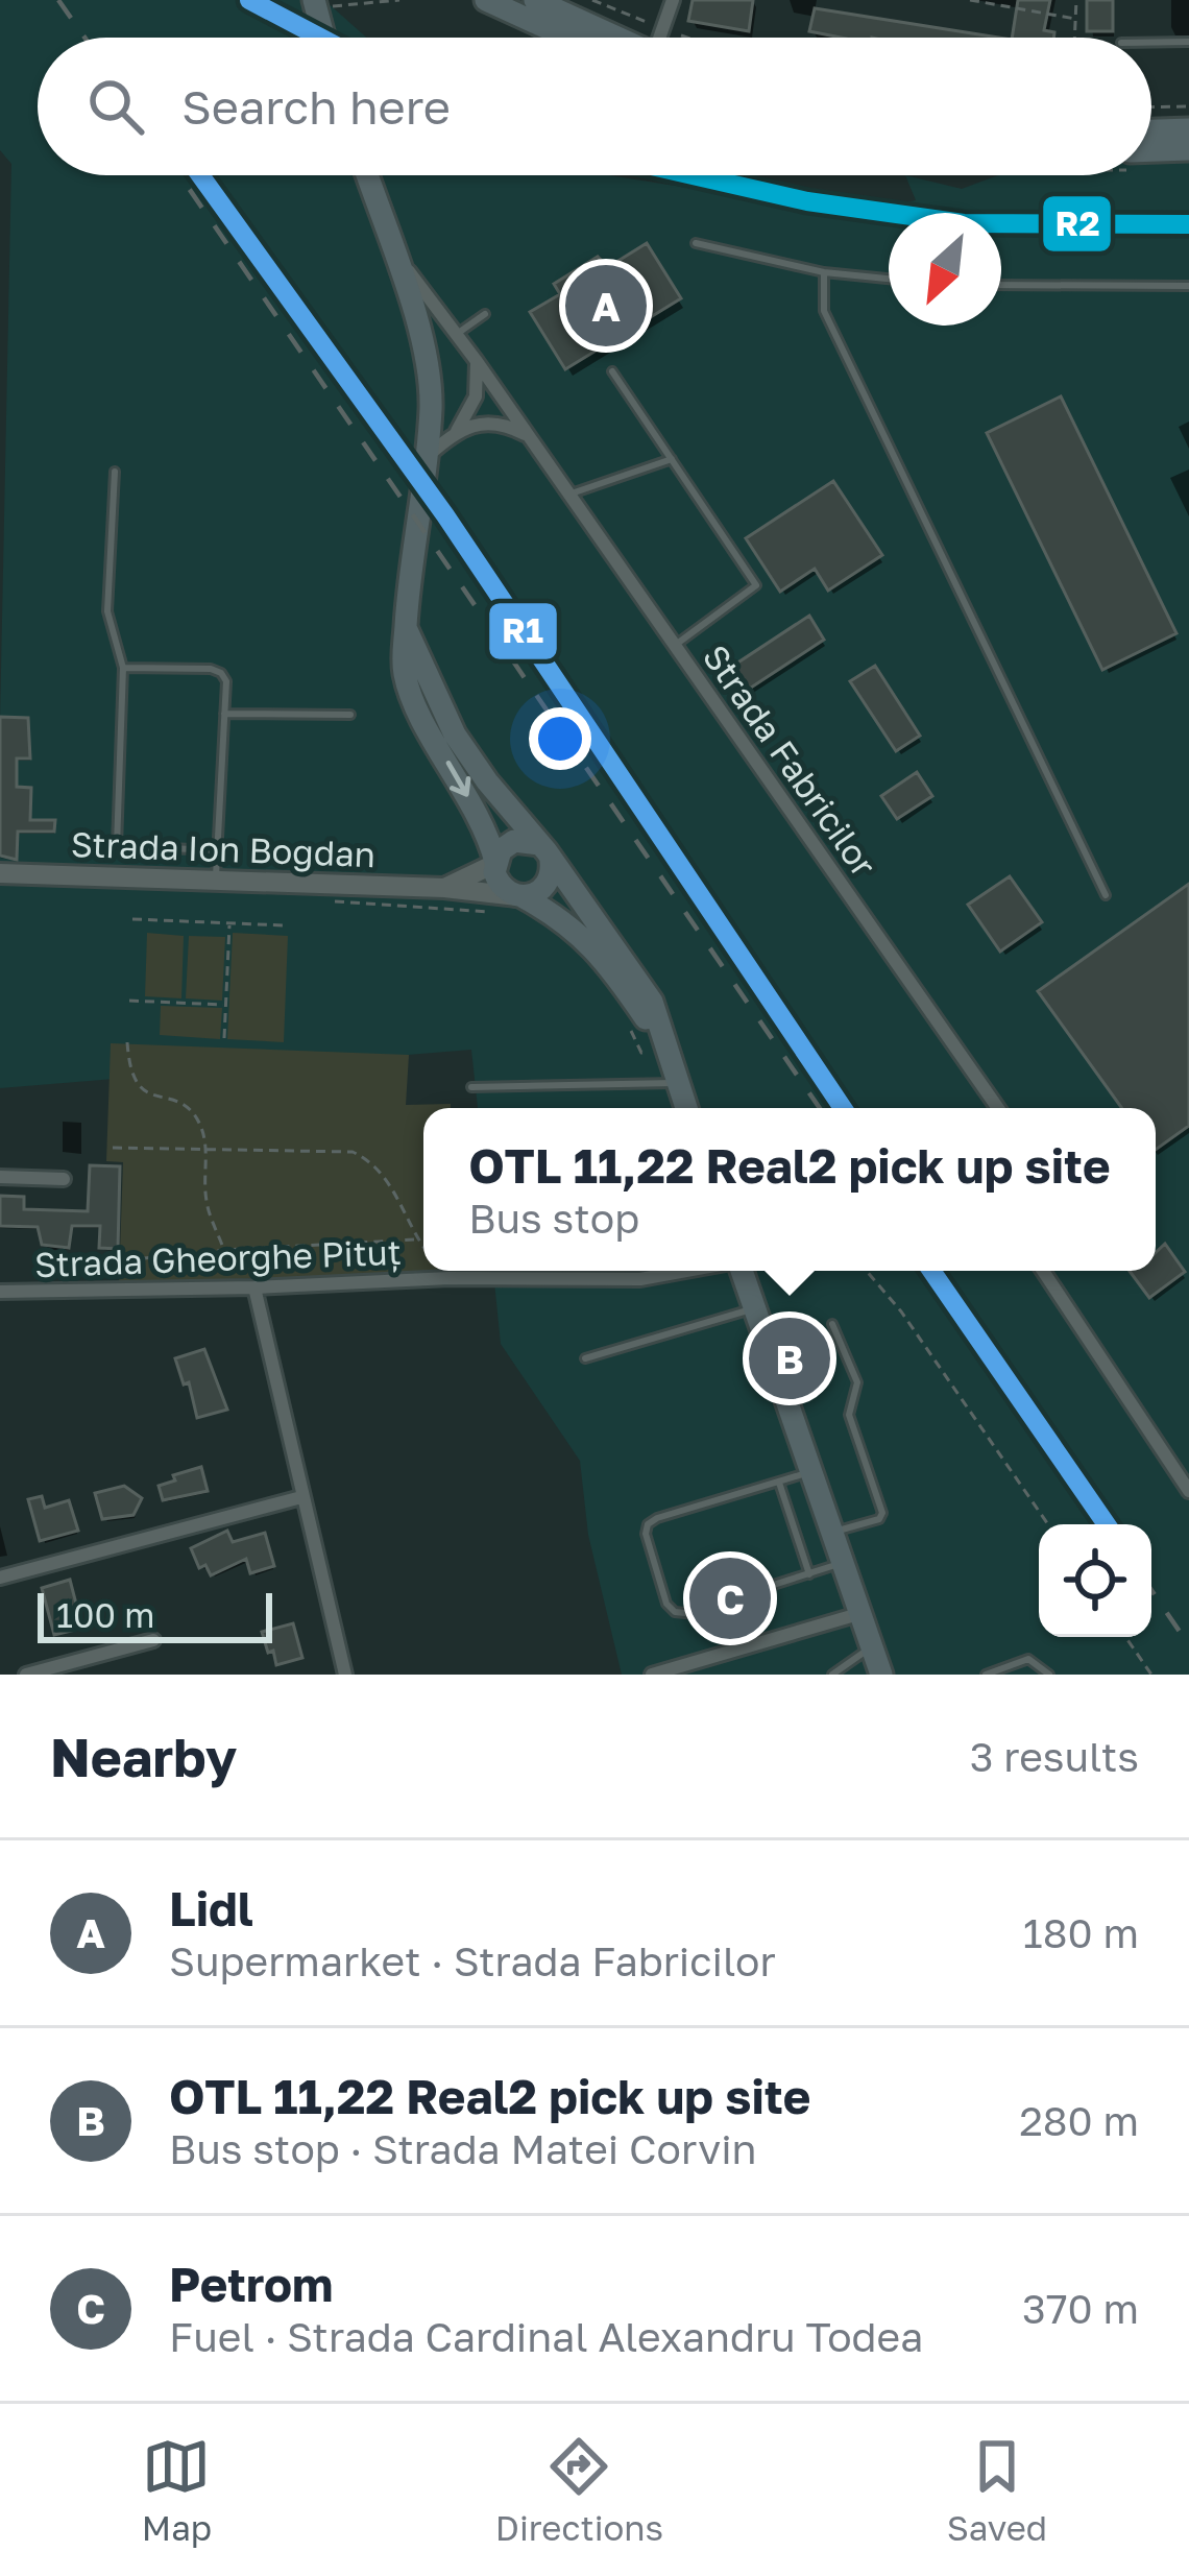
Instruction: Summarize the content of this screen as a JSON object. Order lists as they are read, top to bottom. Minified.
{"streets":{"main road":["Strada Ion Bogdan"],"street":["Strada Fabricilor","Strada Gheorghe Pituț"]},"lines":["transit line R1","transit line R2"],"scale_bar":"100 m","north":"bottom left","page":{"search":"Search here","pins":["A","B","C"],"popup":["OTL 11,22 Real2 pick up site","Bus stop"],"scale":"100 m","heading":["Nearby","3 results"],"list":[{"mark":"A","name":"Lidl","note":"Supermarket · Strada Fabricilor","value":"180 m"},{"mark":"B","name":"OTL 11,22 Real2 pick up site","note":"Bus stop · Strada Matei Corvin","value":"280 m"},{"mark":"C","name":"Petrom","note":"Fuel · Strada Cardinal Alexandru Todea","value":"370 m"}],"nav":["Map","Directions","Saved"]}}
